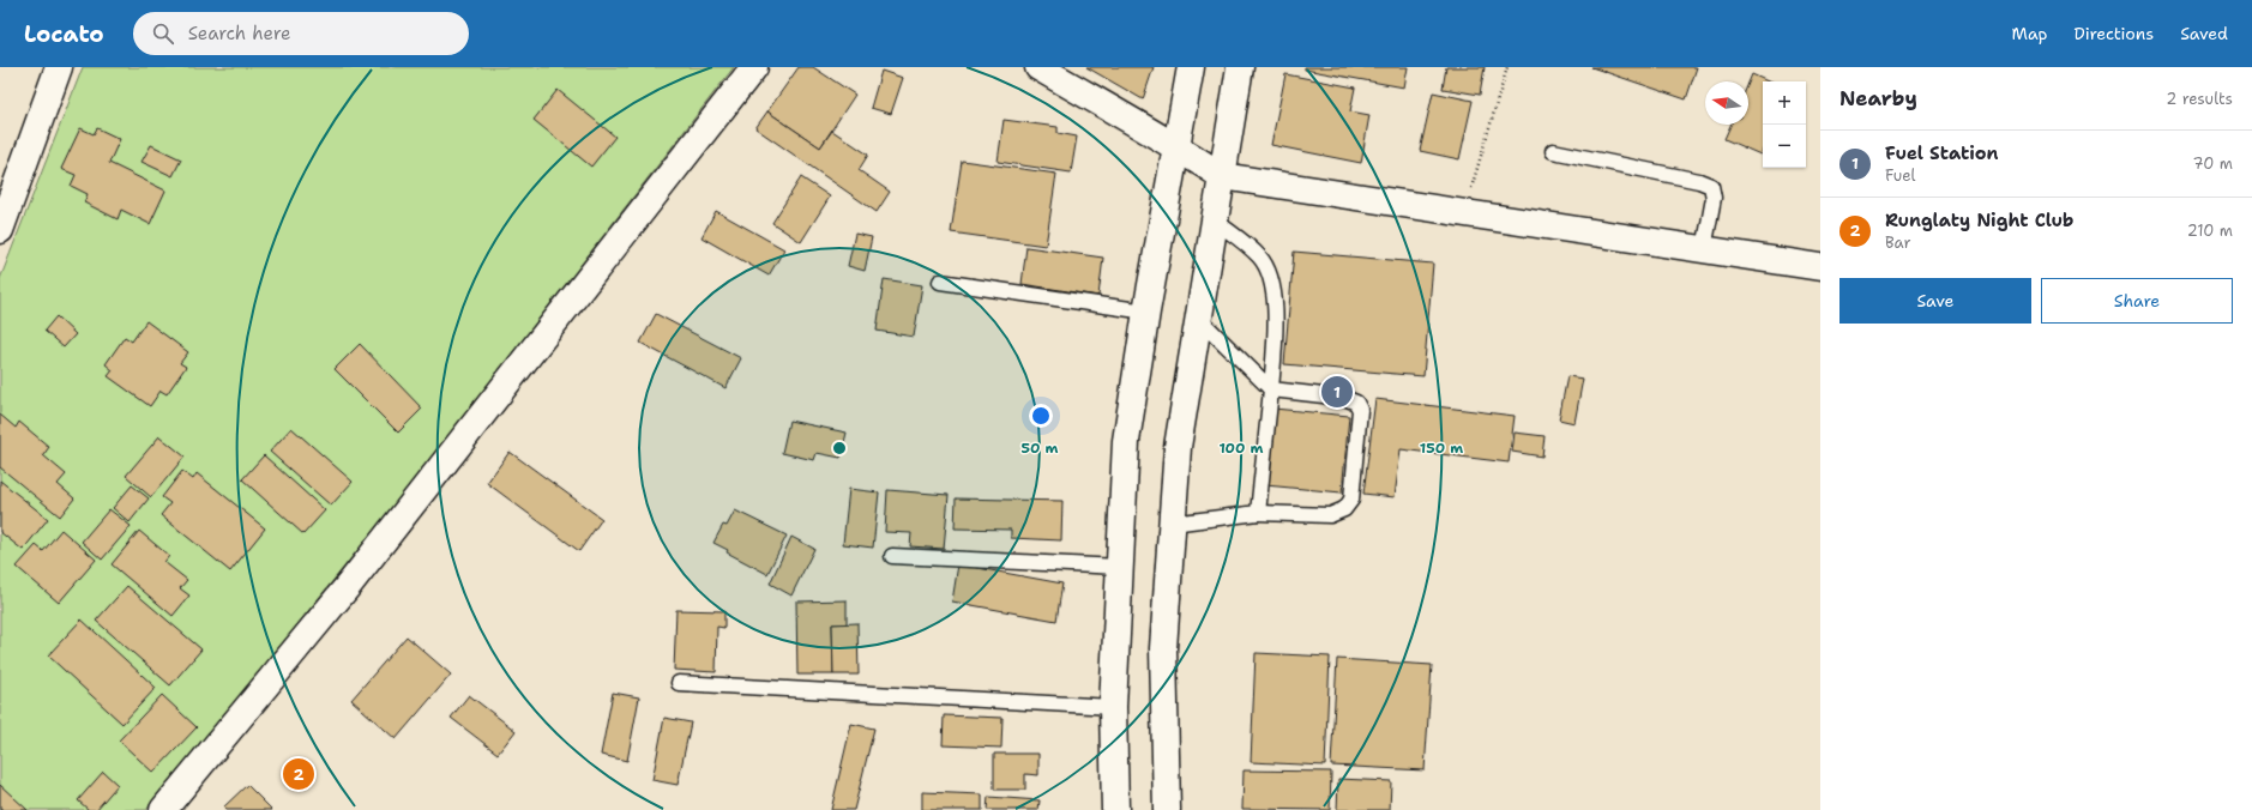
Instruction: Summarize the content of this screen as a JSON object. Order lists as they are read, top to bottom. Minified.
{"north":"left","page":{"header":"Locato","search":"Search here","nav":["Map","Directions","Saved"],"heading":["Nearby","2 results"],"map_buttons":["+","−"],"list":[{"mark":"1","name":"Fuel Station","note":"Fuel","value":"70 m"},{"mark":"2","name":"Runglaty Night Club","note":"Bar","value":"210 m"}],"buttons":["Save","Share"],"pins":["1","2"]},"rings":["50 m","100 m","150 m"]}
